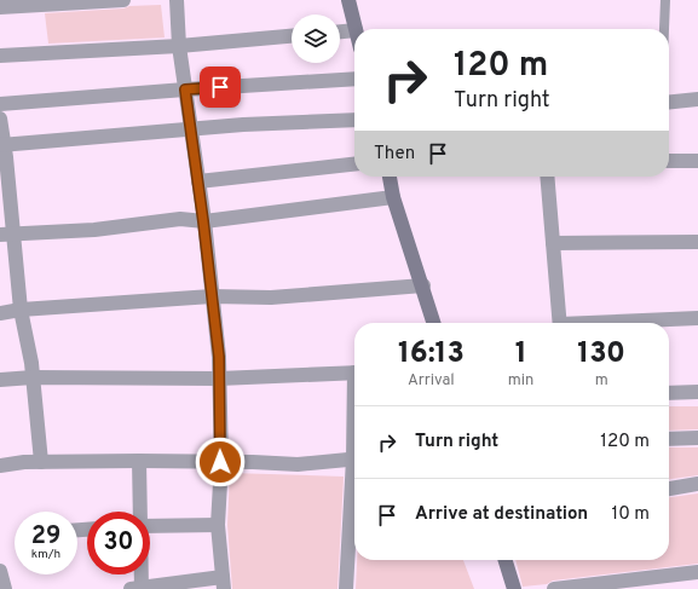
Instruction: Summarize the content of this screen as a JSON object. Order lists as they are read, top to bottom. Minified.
{"page":{"turn":["120 m","Turn right"],"then":"Then","eta":["16:13","Arrival","1","min","130","m"],"list":[{"name":"Turn right","value":"120 m"},{"name":"Arrive at destination","value":"10 m"}],"speed":"29 km/h","limit":"30"}}
